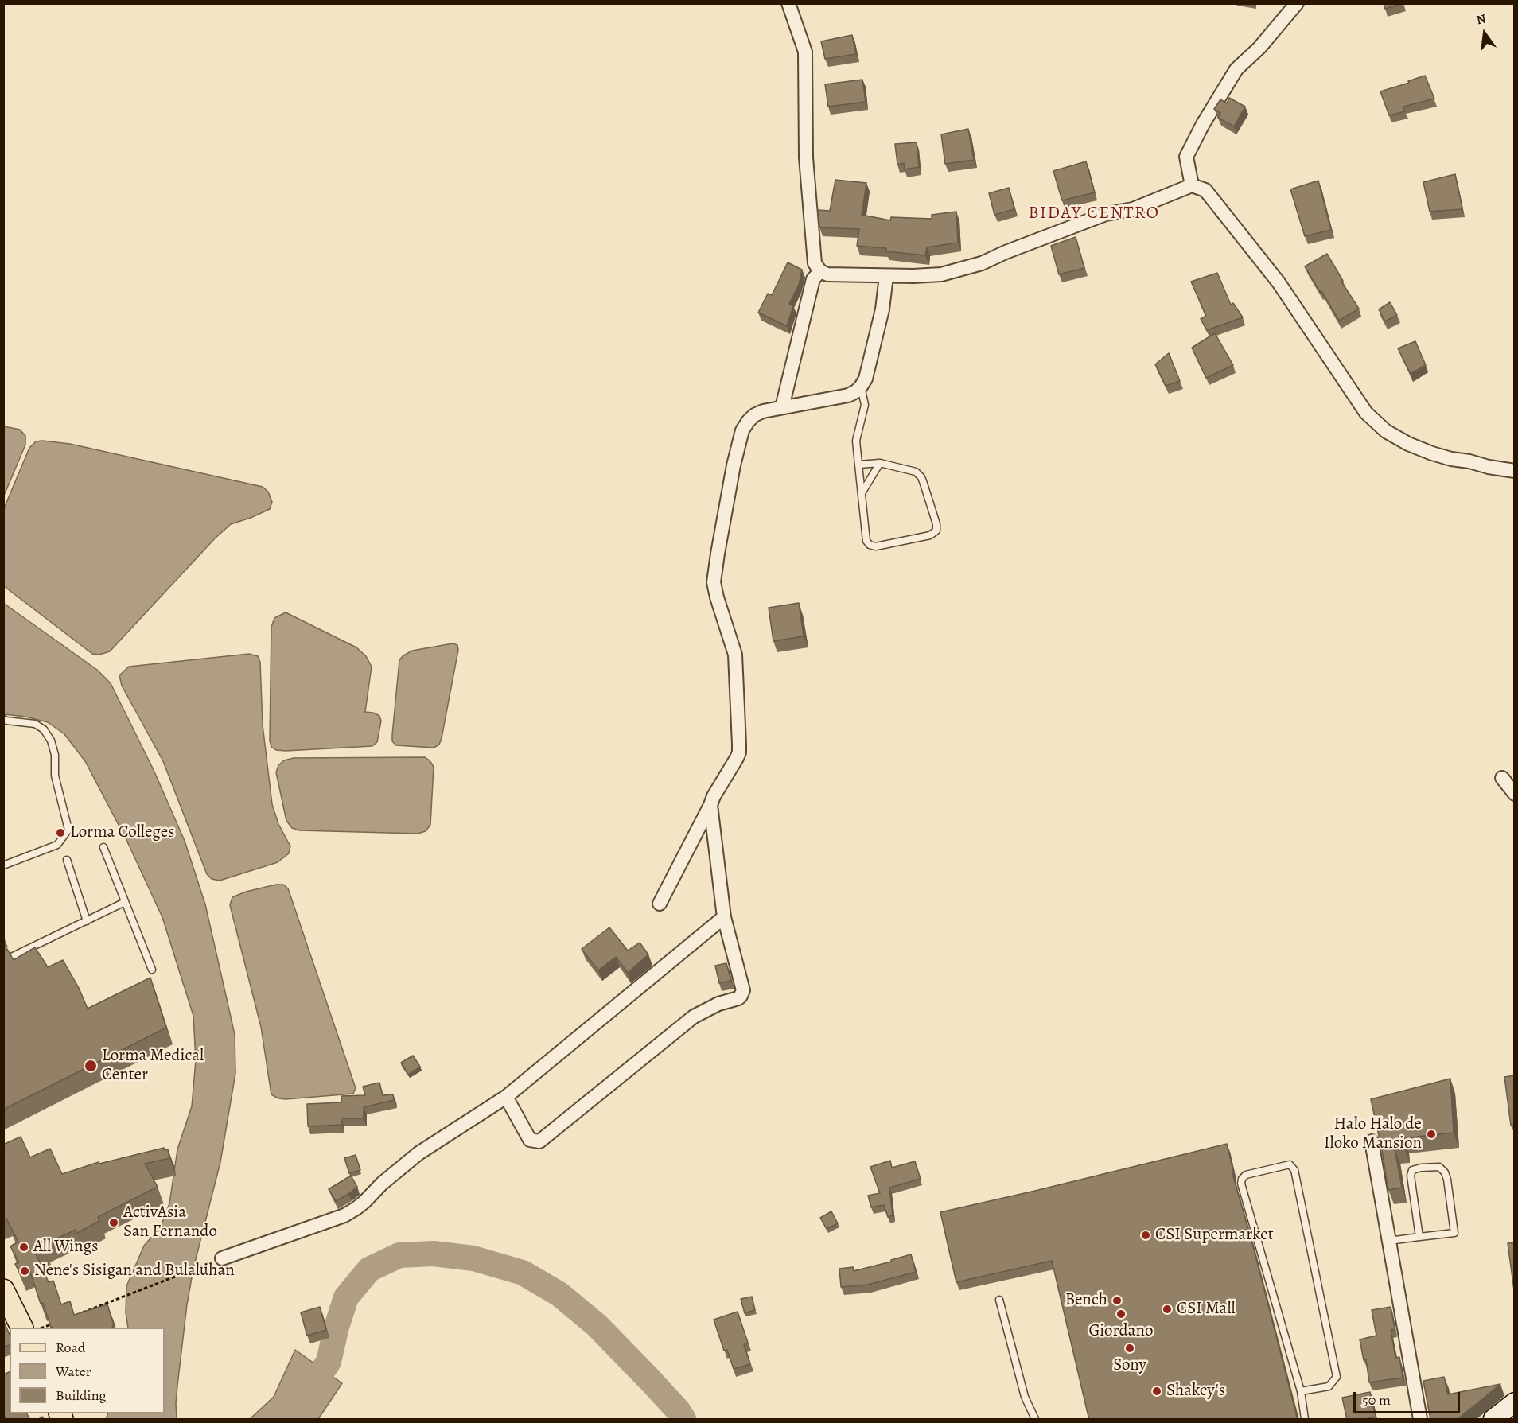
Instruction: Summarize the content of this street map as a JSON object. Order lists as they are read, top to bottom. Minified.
{"districts":["BIDAY CENTRO"],"places":["Lorma Colleges","Lorma Medical Center","Halo Halo de Iloko Mansion","ActivAsia San Fernando","CSI Supermarket","All Wings","Nene's Sisigan and Bulaluhan","Bench","CSI Mall","Giordano","Sony","Shakey's"],"legend":["Road","Water","Building"],"scale_bar":"50 m","north":"top"}
